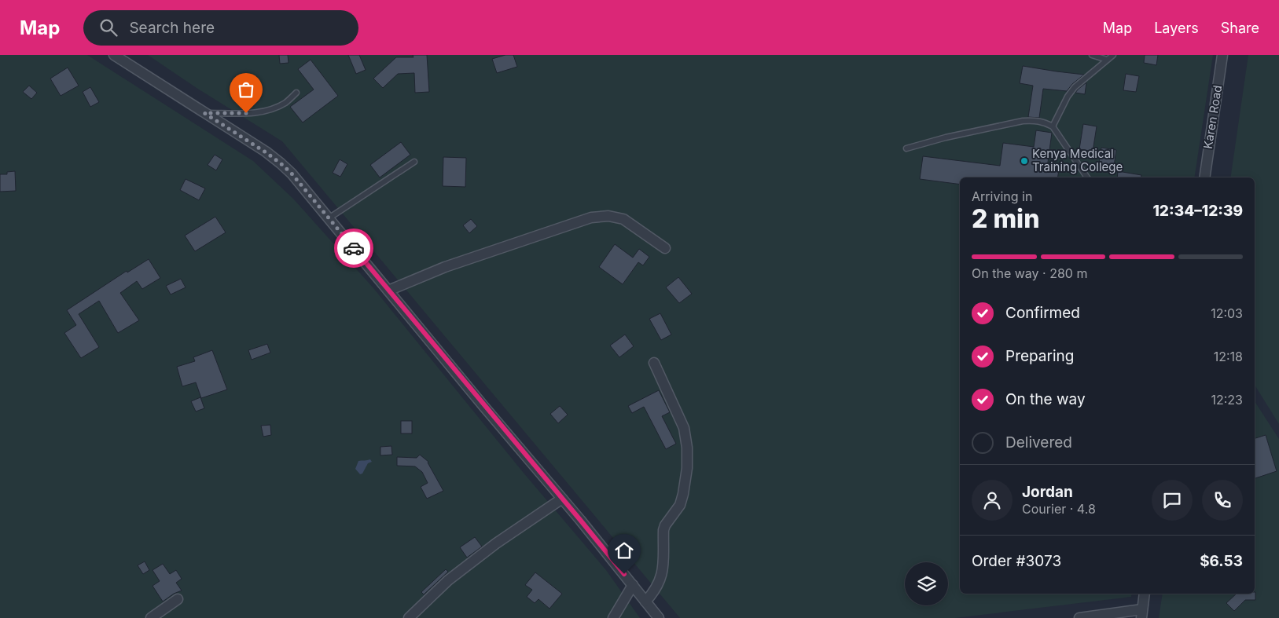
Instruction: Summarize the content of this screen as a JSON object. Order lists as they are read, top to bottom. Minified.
{"streets":{"street":["Karen Road"]},"places":["Kenya Medical Training College"],"page":{"header":"Map","search":"Search here","nav":["Map","Layers","Share"],"heading":["2 min","Arriving in","12:34–12:39"],"panel":["Jordan","Courier · 4.8","Order #3073","$6.53"],"bar":"On the way · 280 m","list":[["Confirmed","12:03"],["Preparing","12:18"],["On the way","12:23"],"Delivered"]}}
